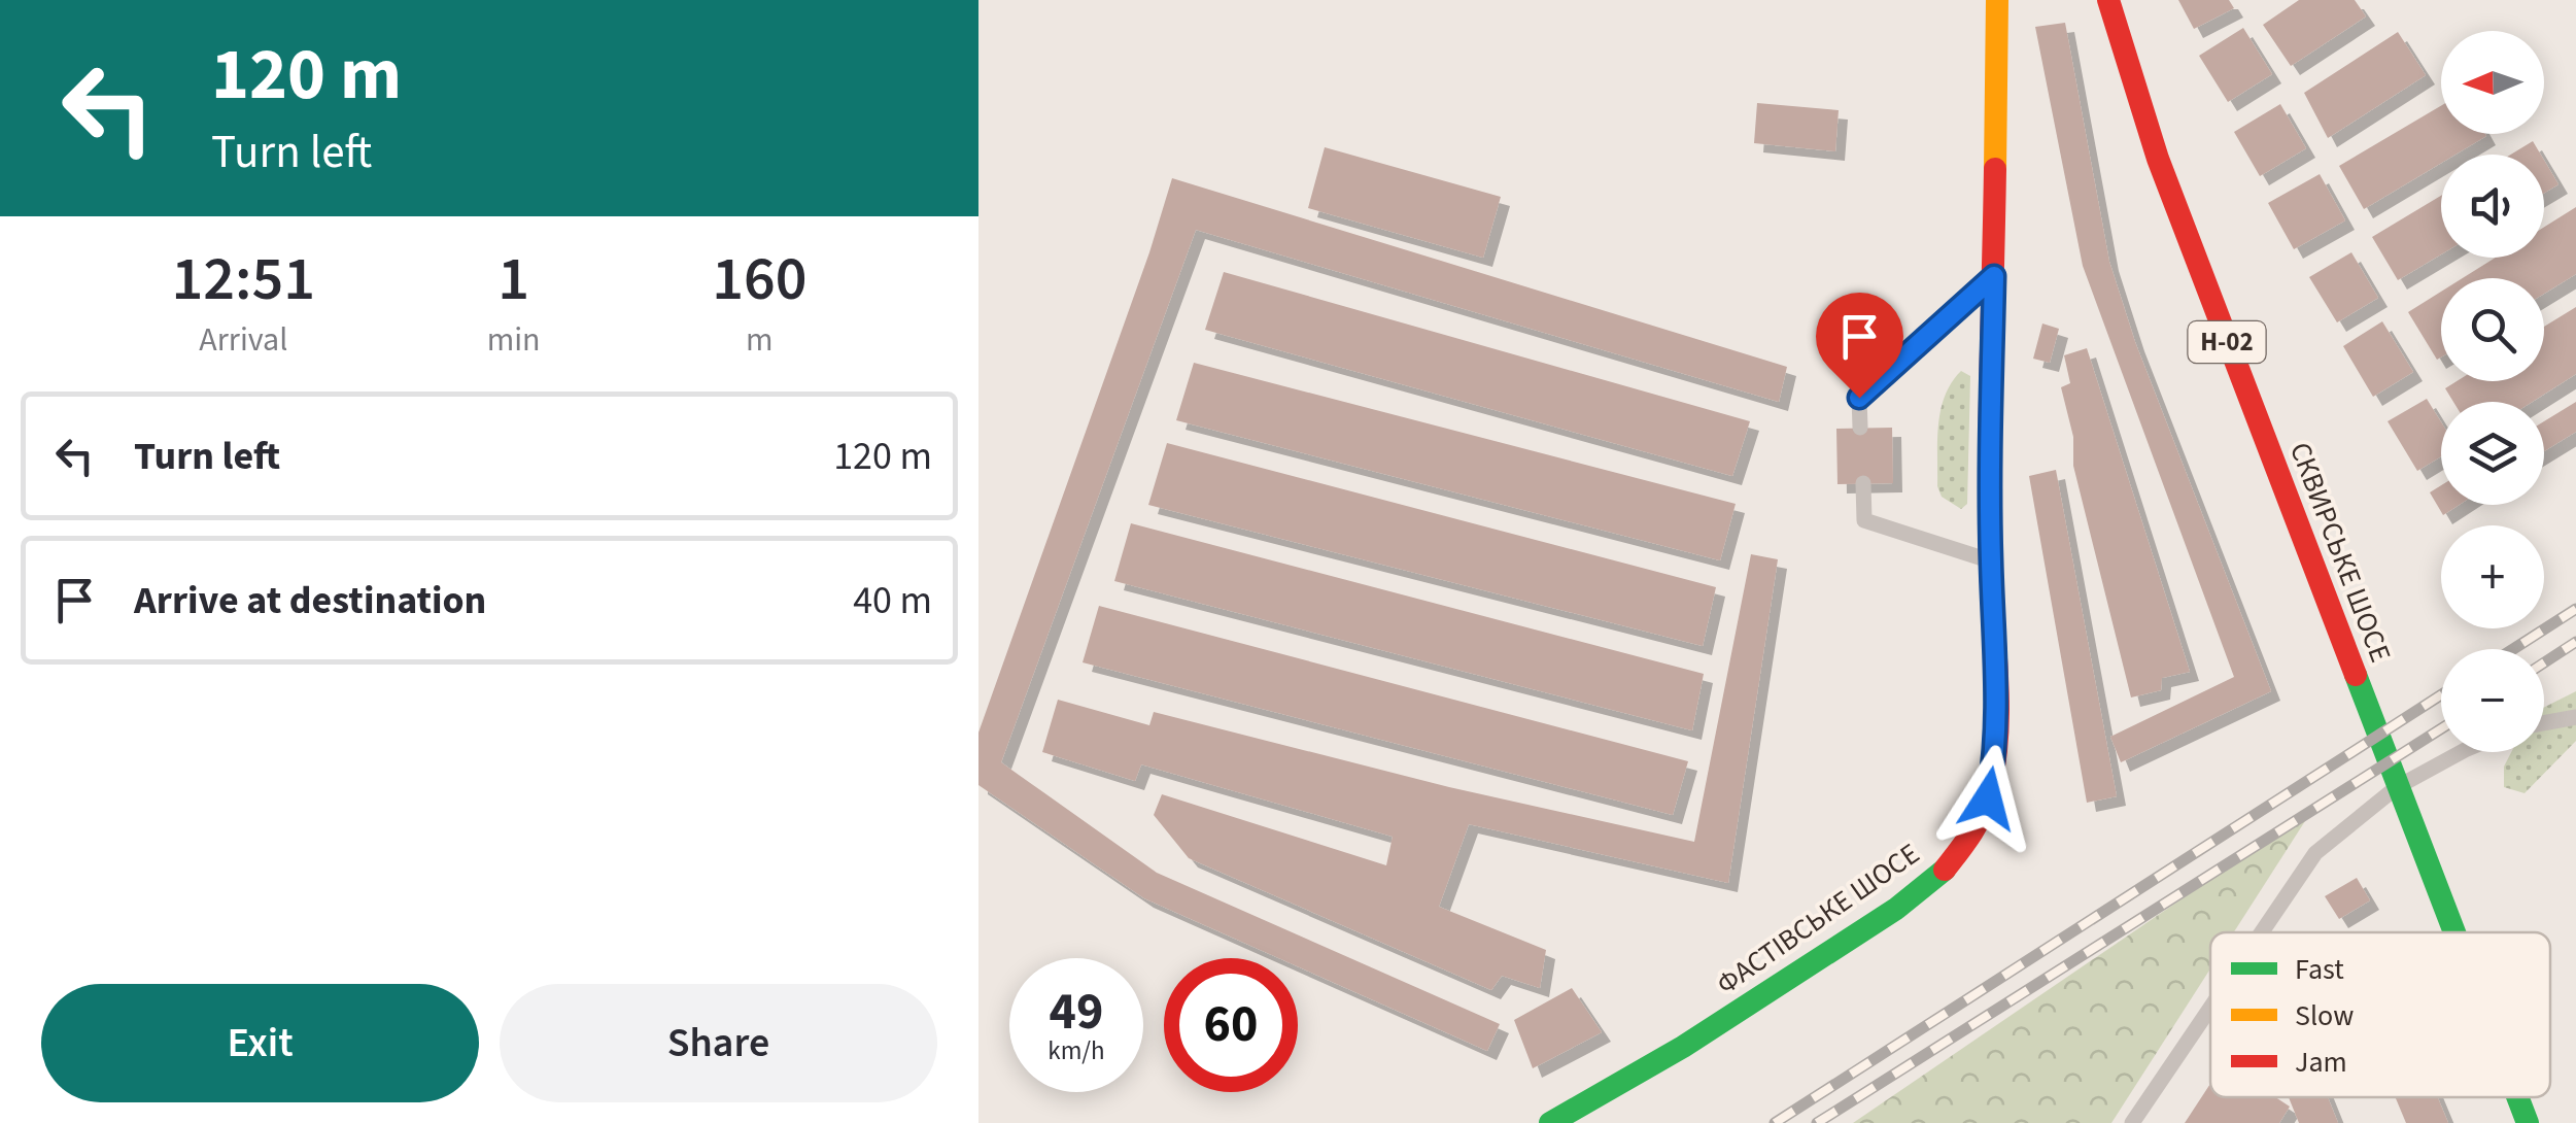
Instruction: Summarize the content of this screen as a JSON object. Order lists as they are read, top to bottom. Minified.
{"streets":{"main road":["Н-02","СКВИРСЬКЕ ШОСЕ","ФАСТІВСЬКЕ ШОСЕ"]},"legend":["Fast","Slow","Jam"],"north":"left","page":{"turn":["120 m","Turn left"],"map_buttons":["+","−"],"eta":["12:51","Arrival","1","min","160","m"],"list":[{"name":"Turn left","value":"120 m"},{"name":"Arrive at destination","value":"40 m"}],"speed":"49 km/h","limit":"60","buttons":["Exit","Share"]}}
